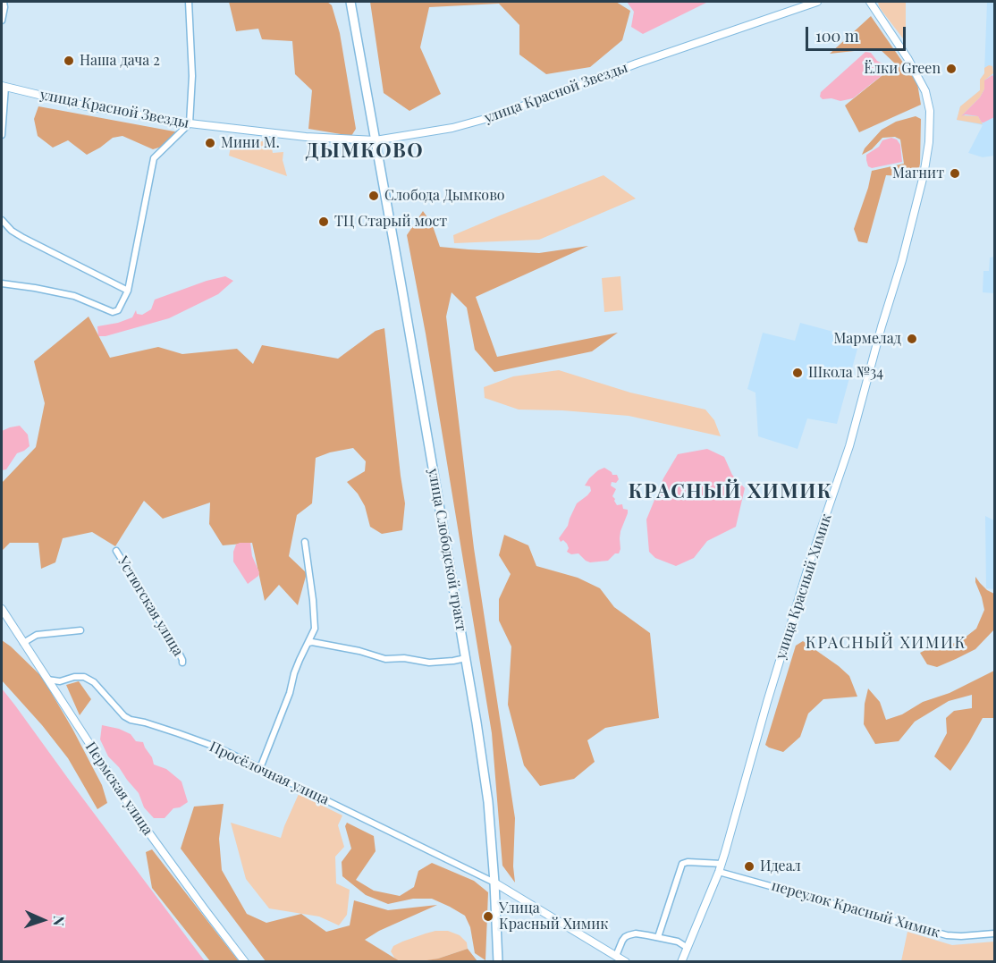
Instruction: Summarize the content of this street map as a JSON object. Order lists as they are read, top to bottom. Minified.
{"streets":{"main road":["улица Слободской тракт"],"street":["улица Красной Звезды","улица Красный Химик","Устюгская улица","Просёлочная улица","Пермская улица","переулок Красный Химик"]},"crossings":[["улица Красной Звезды","улица Слободской тракт"],["улица Слободской тракт","Просёлочная улица"],["улица Красный Химик","переулок Красный Химик"],["Просёлочная улица","Пермская улица"]],"districts":["ДЫМКОВО","КРАСНЫЙ ХИМИК","КРАСНЫЙ ХИМИК"],"places":["Наша дача 2","Ёлки Green","Мини М.","Магнит","Слобода Дымково","ТЦ Старый мост","Мармелад","Школа №34","Идеал","Улица Красный Химик"],"scale_bar":"100 m","north":"right"}
